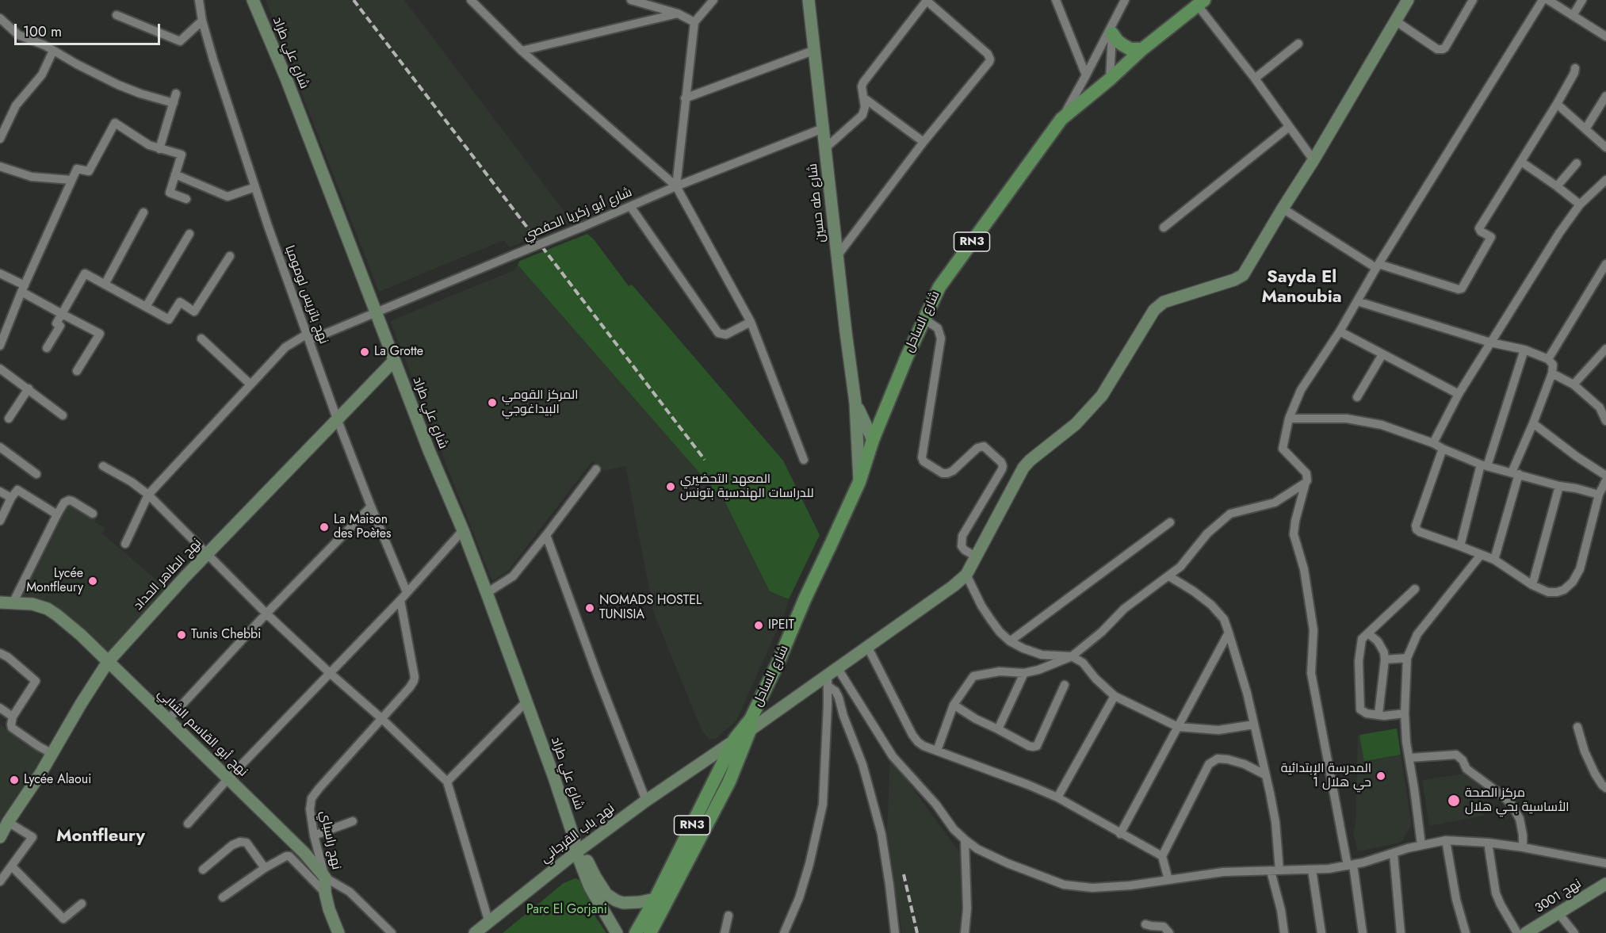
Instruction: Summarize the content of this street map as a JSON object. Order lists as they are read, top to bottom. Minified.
{"streets":{"main road":["RN3","شارع الساحل"],"street":["شارع علي طراد","شارع طه حسين","شارع أبو زكريا الحفصي","نهج باتريس لومومبا","نهج الطاهر الحداد","نهج أبو القاسم الشابي","نهج باب القرجاني","نهج راسباي","نهج 3001"]},"crossings":[["شارع علي طراد","شارع أبو زكريا الحفصي"],["شارع علي طراد","RN3"],["شارع علي طراد","نهج الطاهر الحداد"],["شارع علي طراد","نهج باب القرجاني"],["شارع طه حسين","شارع أبو زكريا الحفصي"],["شارع أبو زكريا الحفصي","نهج باتريس لومومبا"],["RN3","شارع الساحل"],["RN3","نهج باب القرجاني"],["نهج باتريس لومومبا","نهج الطاهر الحداد"],["نهج الطاهر الحداد","نهج أبو القاسم الشابي"],["نهج أبو القاسم الشابي","نهج راسباي"]],"districts":["Sayda El Manoubia","Montfleury"],"parks":["Parc El Gorjani"],"places":["La Grotte","المركز القومي البيداغوجي","المعهد التحضيري للدراسات الهندسية بتونس","La Maison des Poètes","Lycée Montfleury","NOMADS HOSTEL TUNISIA","IPEIT","Tunis Chebbi","المدرسة الإبتدائية حي هلال 1","Lycée Alaoui","مركز الصحة الأساسية بحي هلال"],"scale_bar":"100 m"}
